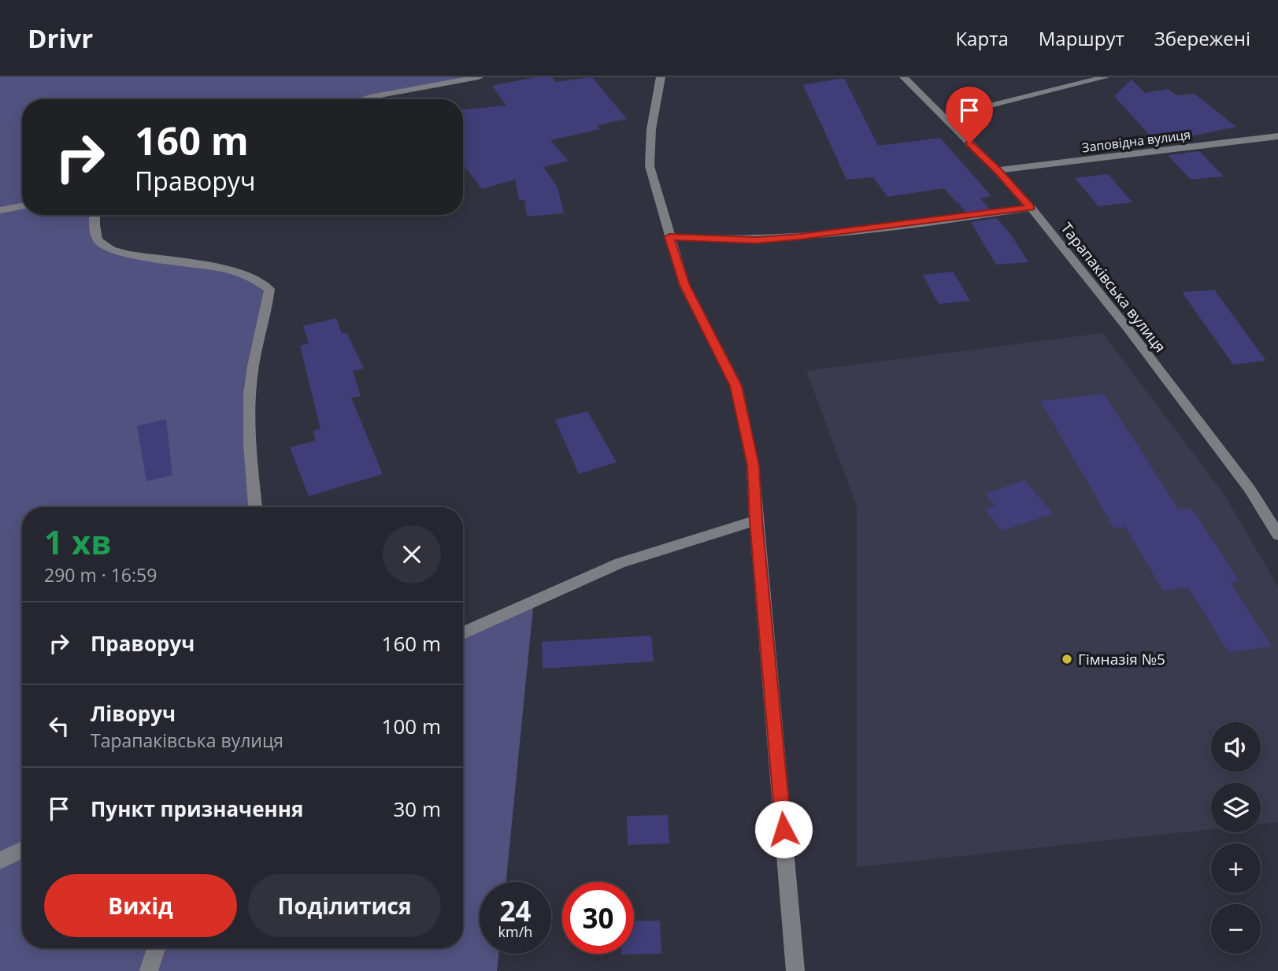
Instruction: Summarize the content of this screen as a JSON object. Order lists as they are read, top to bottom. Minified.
{"streets":{"street":["Заповідна вулиця","Тарапаківська вулиця"]},"crossings":[["Заповідна вулиця","Тарапаківська вулиця"]],"places":["Гімназія №5"],"page":{"header":"Drivr","nav":["Карта","Маршрут","Збережені"],"turn":["160 m","Праворуч"],"heading":["1 хв","290 m · 16:59"],"list":[{"name":"Праворуч","value":"160 m"},{"name":"Ліворуч","note":"Тарапаківська вулиця","value":"100 m"},{"name":"Пункт призначення","value":"30 m"}],"map_buttons":["+","−"],"buttons":["Вихід","Поділитися"],"speed":"24 km/h","limit":"30"}}
